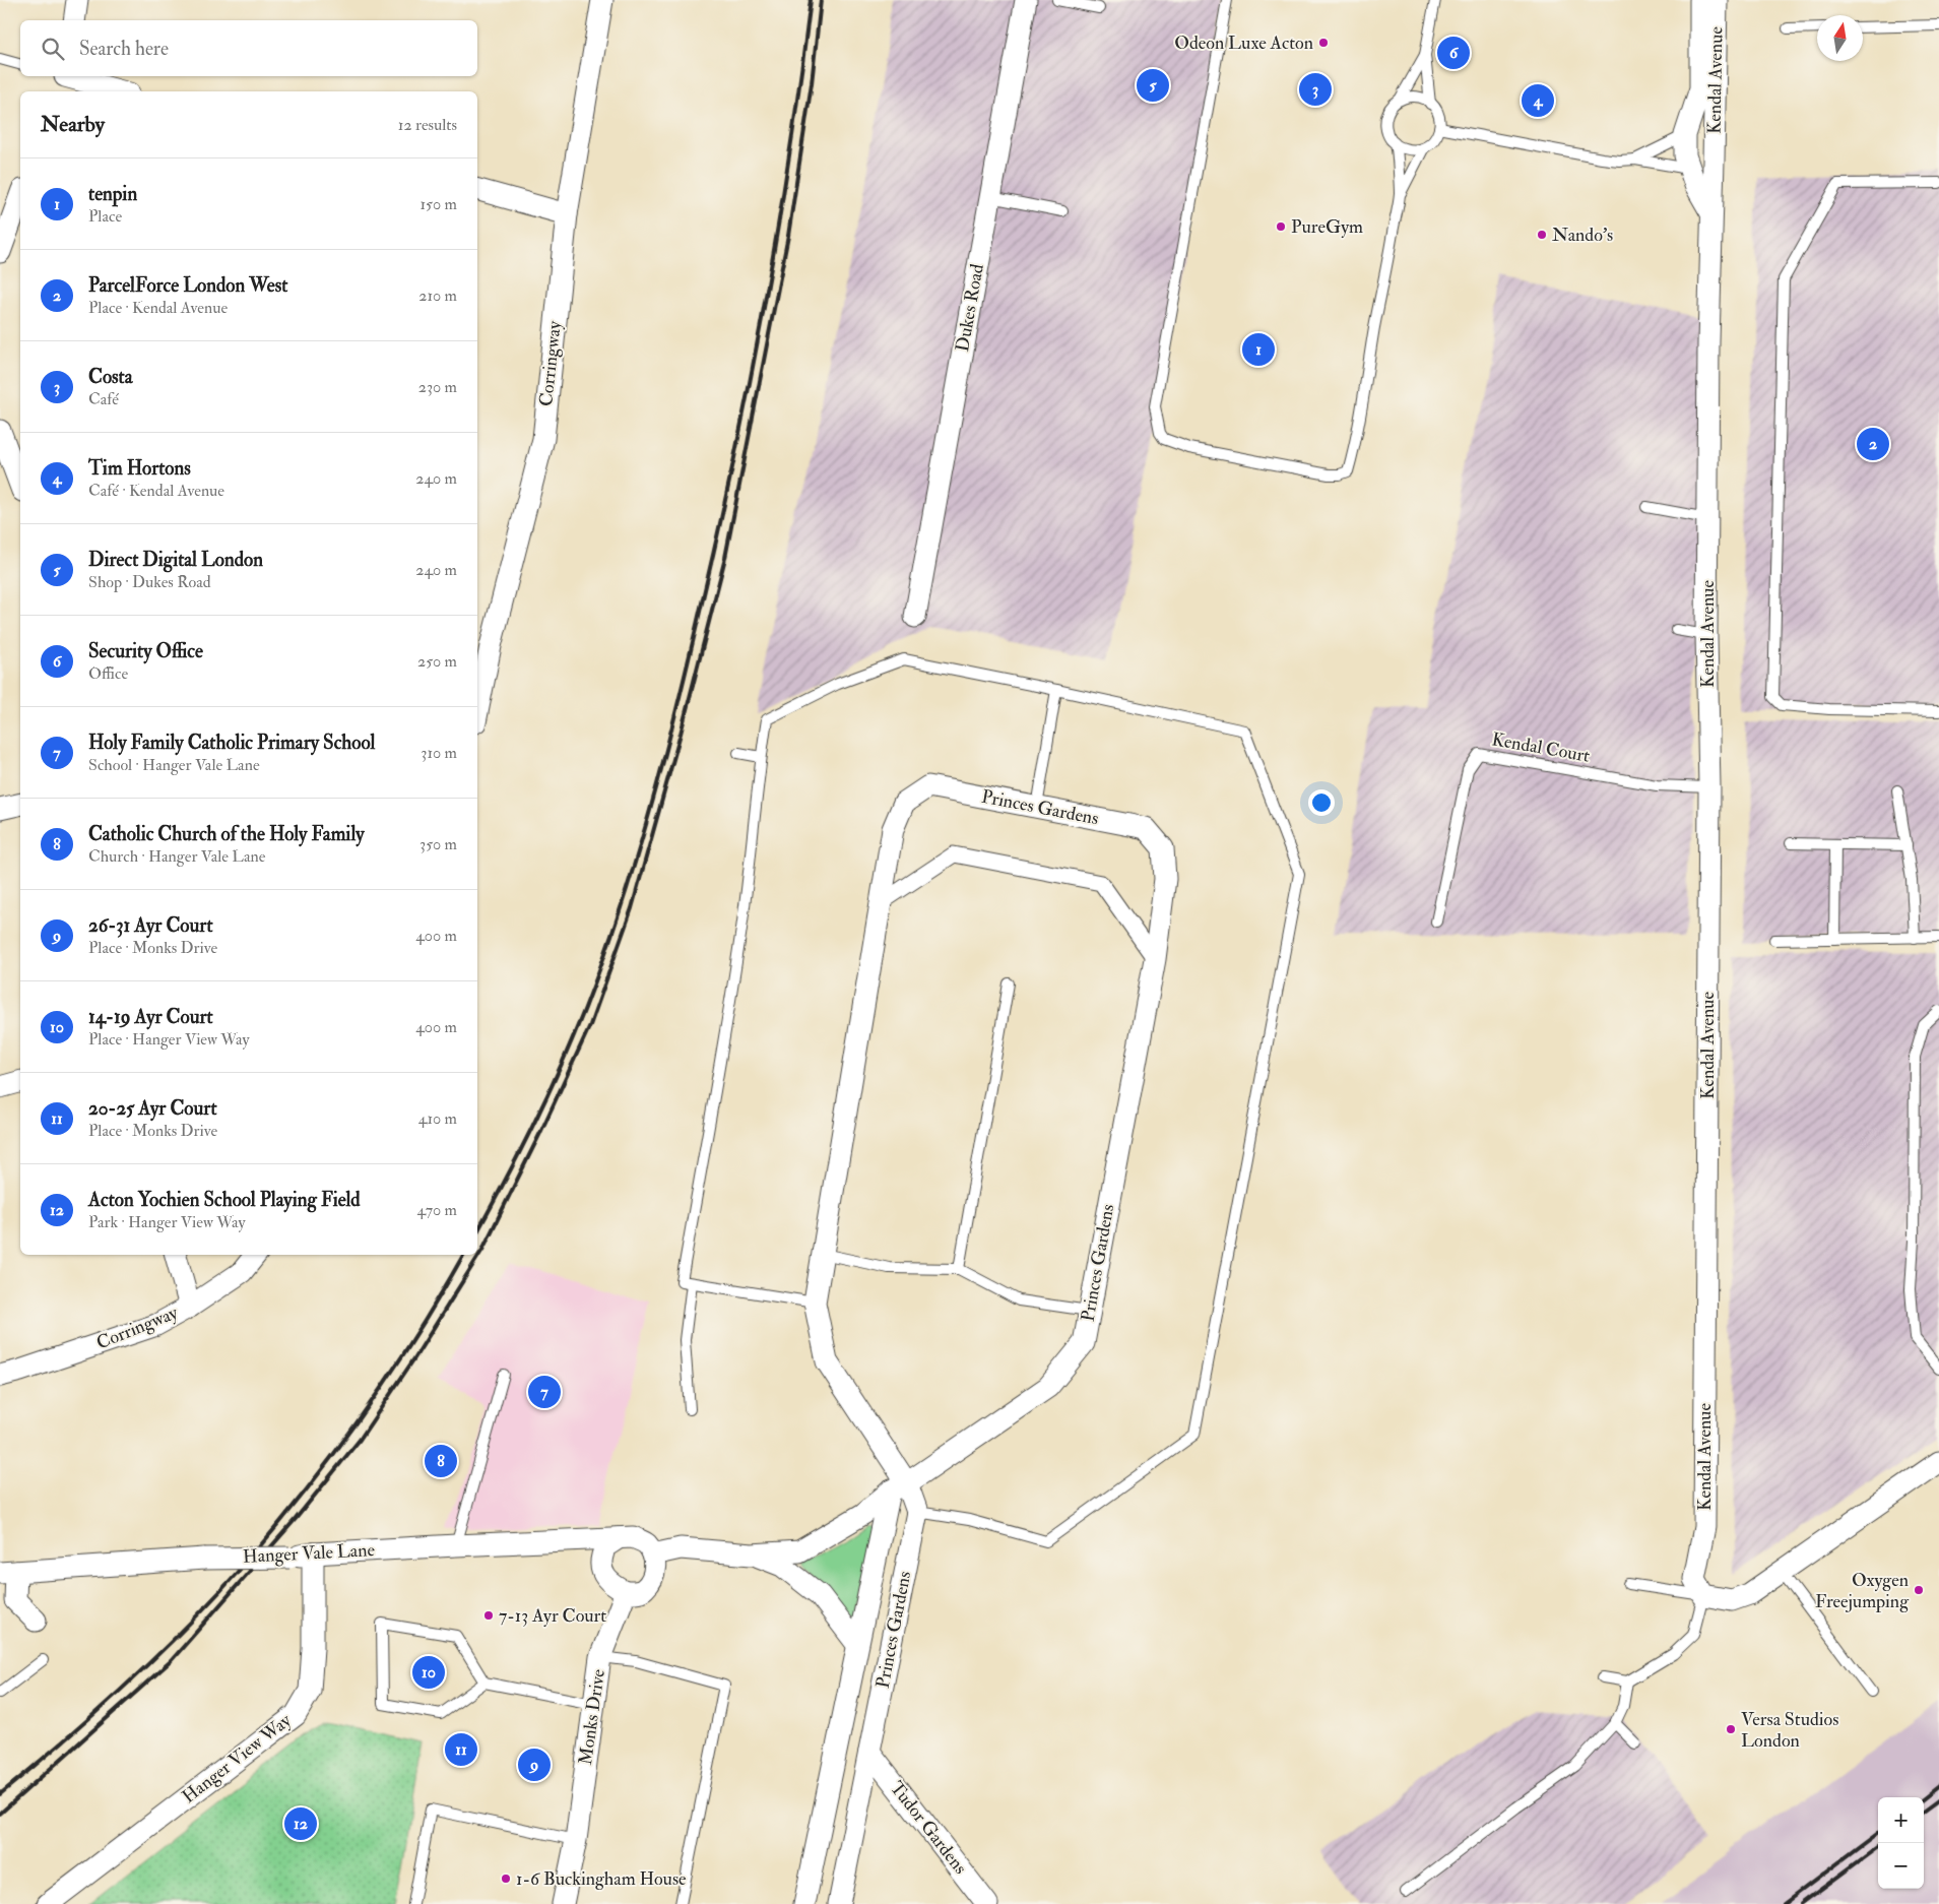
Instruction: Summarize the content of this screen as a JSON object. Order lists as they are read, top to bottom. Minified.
{"streets":{"street":["Kendal Avenue","Dukes Road","Corringway","Princes Gardens","Hanger Vale Lane","Monks Drive","Hanger View Way","Tudor Gardens"],"lane":["Kendal Court"]},"crossings":[["Kendal Avenue","Kendal Court"],["Princes Gardens","Tudor Gardens"],["Hanger Vale Lane","Monks Drive"],["Hanger Vale Lane","Hanger View Way"]],"places":["Odeon Luxe Acton","PureGym","Nando's","Oxygen Freejumping","7-13 Ayr Court","Versa Studios London","1-6 Buckingham House"],"north":"top","page":{"search":"Search here","pins":["6","5","3","4","1","2","7","8","10","11","9","12"],"heading":["Nearby","12 results"],"list":[{"mark":"1","name":"tenpin","note":"Place","value":"150 m"},{"mark":"2","name":"ParcelForce London West","note":"Place · Kendal Avenue","value":"210 m"},{"mark":"3","name":"Costa","note":"Café","value":"230 m"},{"mark":"4","name":"Tim Hortons","note":"Café · Kendal Avenue","value":"240 m"},{"mark":"5","name":"Direct Digital London","note":"Shop · Dukes Road","value":"240 m"},{"mark":"6","name":"Security Office","note":"Office","value":"250 m"},{"mark":"7","name":"Holy Family Catholic Primary School","note":"School · Hanger Vale Lane","value":"310 m"},{"mark":"8","name":"Catholic Church of the Holy Family","note":"Church · Hanger Vale Lane","value":"350 m"},{"mark":"9","name":"26-31 Ayr Court","note":"Place · Monks Drive","value":"400 m"},{"mark":"10","name":"14-19 Ayr Court","note":"Place · Hanger View Way","value":"400 m"},{"mark":"11","name":"20-25 Ayr Court","note":"Place · Monks Drive","value":"410 m"},{"mark":"12","name":"Acton Yochien School Playing Field","note":"Park · Hanger View Way","value":"470 m"}],"map_buttons":["+","−"]}}
